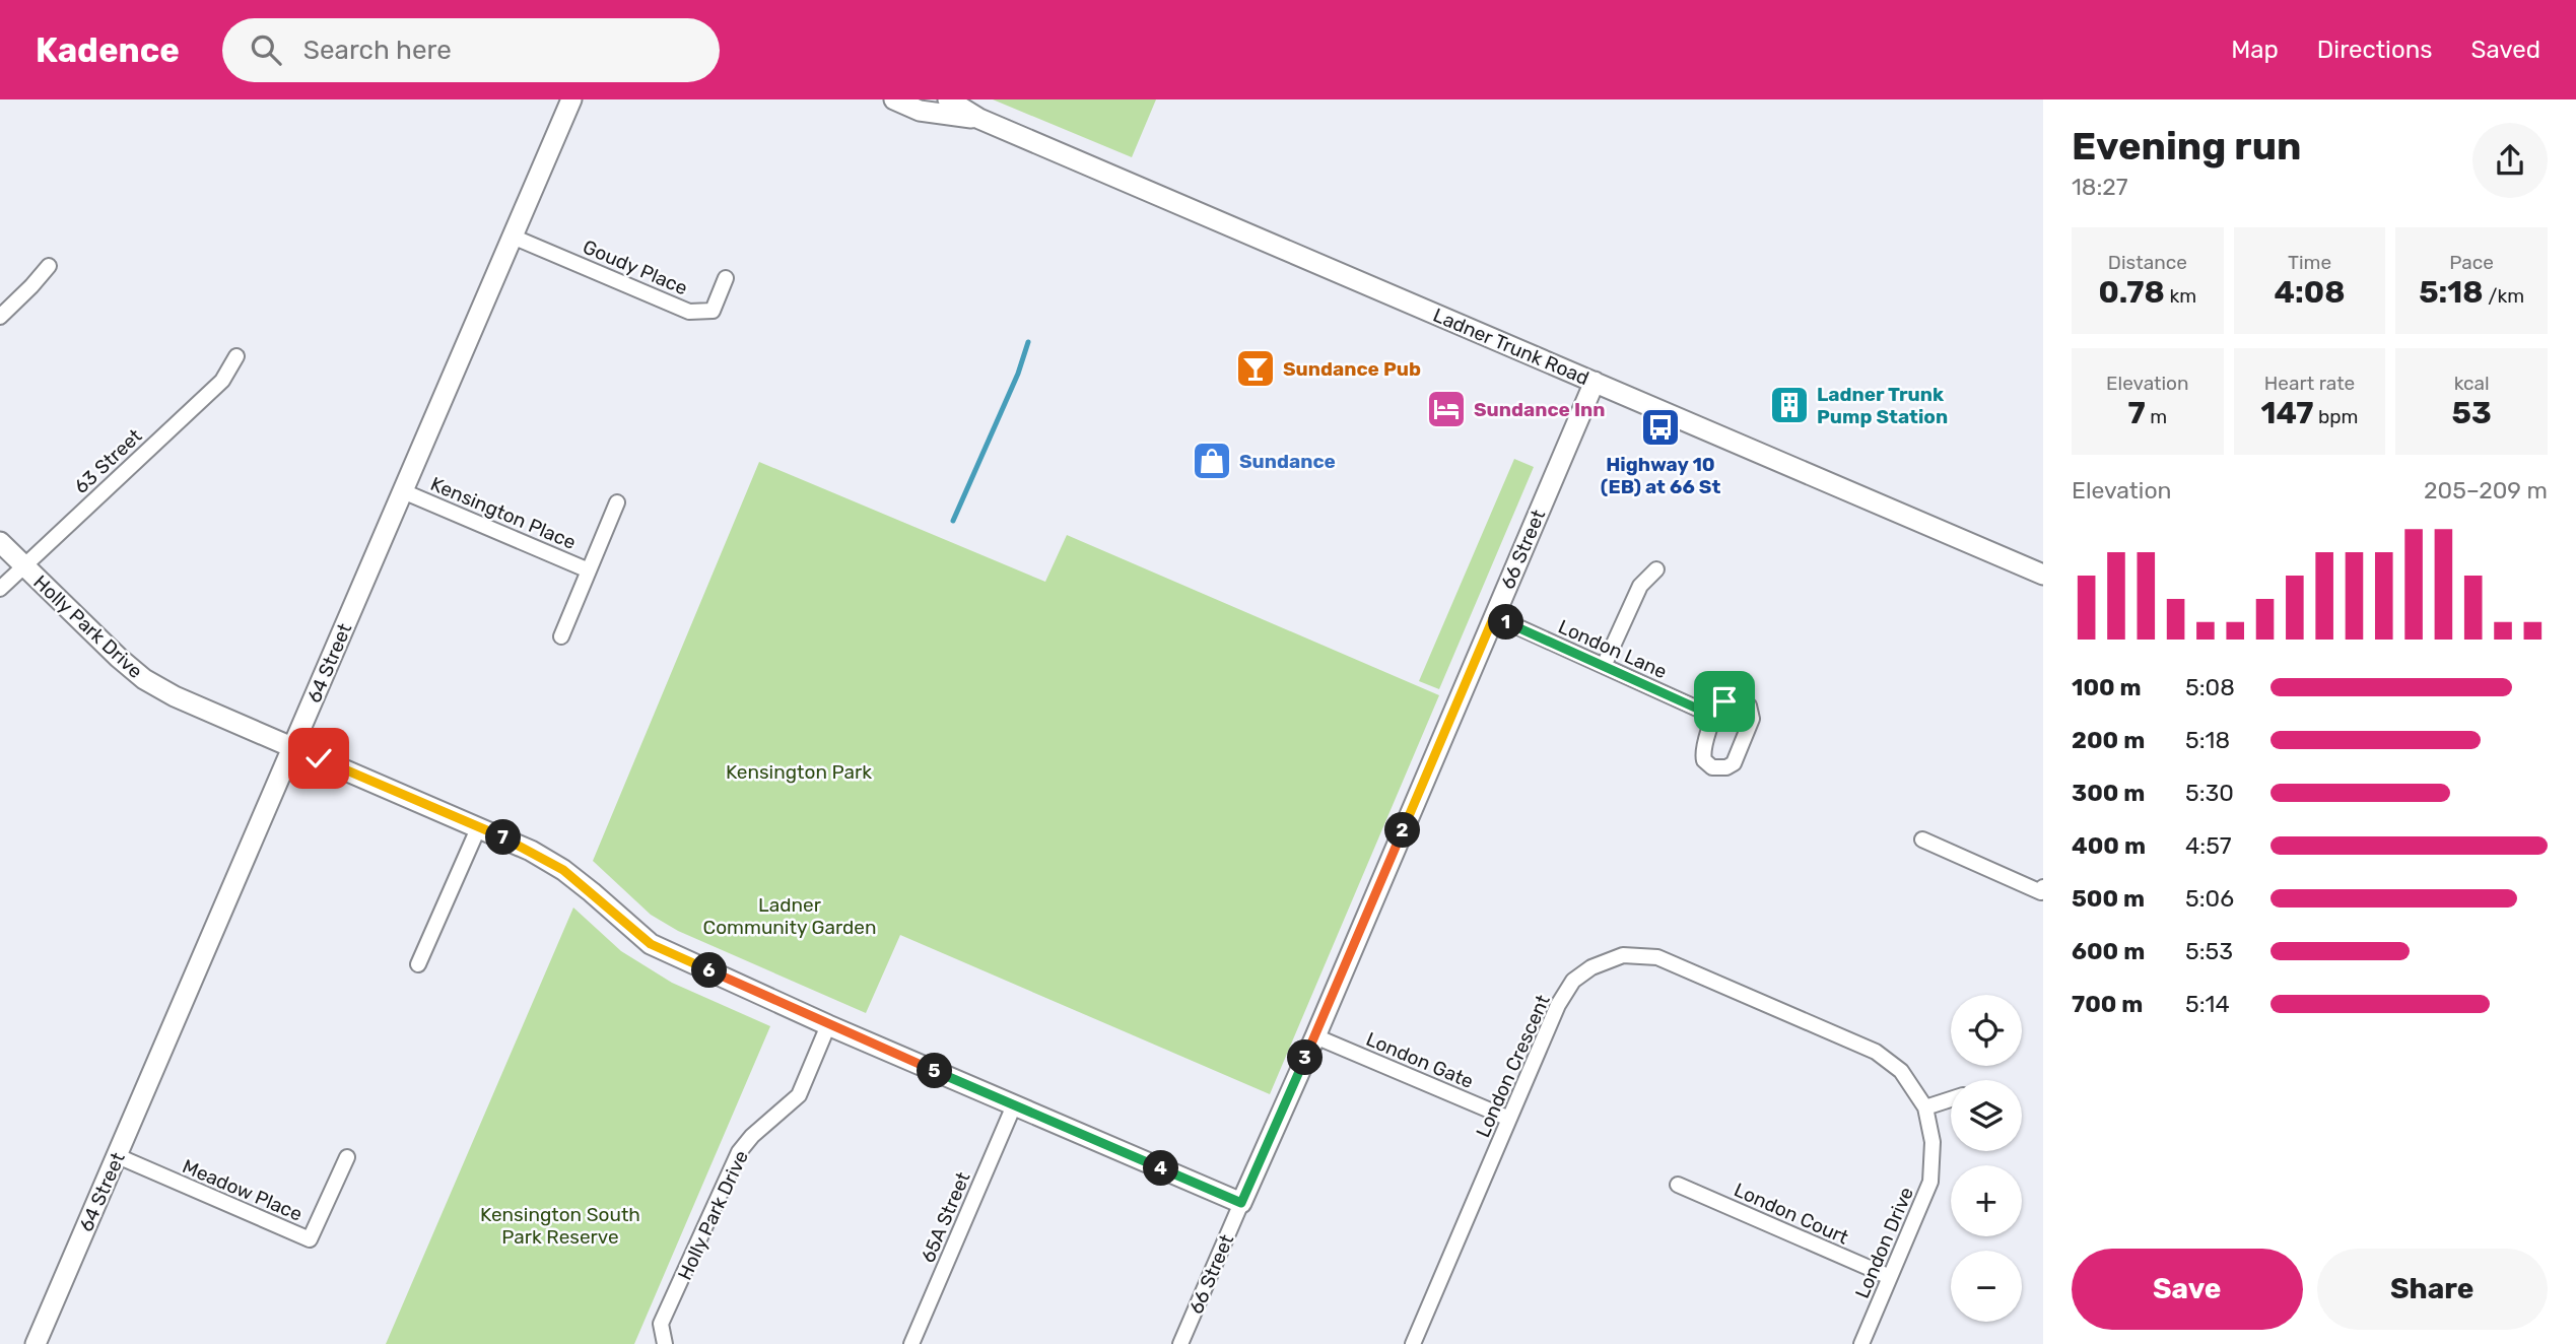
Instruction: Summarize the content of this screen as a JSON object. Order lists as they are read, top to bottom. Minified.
{"streets":{"street":["Goudy Place","Ladner Trunk Road","63 Street","Kensington Place","66 Street","Holly Park Drive","London Lane","64 Street","London Gate","London Crescent","Meadow Place","London Court","65A Street","London Drive"]},"crossings":[["Goudy Place","64 Street"],["Ladner Trunk Road","66 Street"],["63 Street","Holly Park Drive"],["Kensington Place","64 Street"],["66 Street","Holly Park Drive"],["66 Street","London Lane"],["66 Street","London Gate"],["Holly Park Drive","64 Street"],["Holly Park Drive","65A Street"],["64 Street","Meadow Place"],["London Gate","London Crescent"],["London Crescent","London Drive"],["London Court","London Drive"]],"parks":["Kensington Park","Ladner Community Garden","Kensington South Park Reserve"],"places":{"bar":["Sundance Pub"],"building":["Ladner Trunk Pump Station"],"hotel":["Sundance Inn"],"bus stop":["Highway 10 (EB) at 66 St"],"shop":["Sundance"]},"page":{"header":"Kadence","search":"Search here","nav":["Map","Directions","Saved"],"heading":["Evening run","18:27"],"stats":[["Distance","0.78 km"],["Time","4:08"],["Pace","5:18 /km"],["Elevation","7 m"],["Heart rate","147 bpm"],["kcal","53"]],"chart":["Elevation","205–209 m"],"pins":["1","2","7","6","3","5","4"],"list":[{"name":"100 m","note":"5:08"},{"name":"200 m","note":"5:18"},{"name":"300 m","note":"5:30"},{"name":"400 m","note":"4:57"},{"name":"500 m","note":"5:06"},{"name":"600 m","note":"5:53"},{"name":"700 m","note":"5:14"}],"map_buttons":["+","−"],"buttons":["Save","Share"]}}
